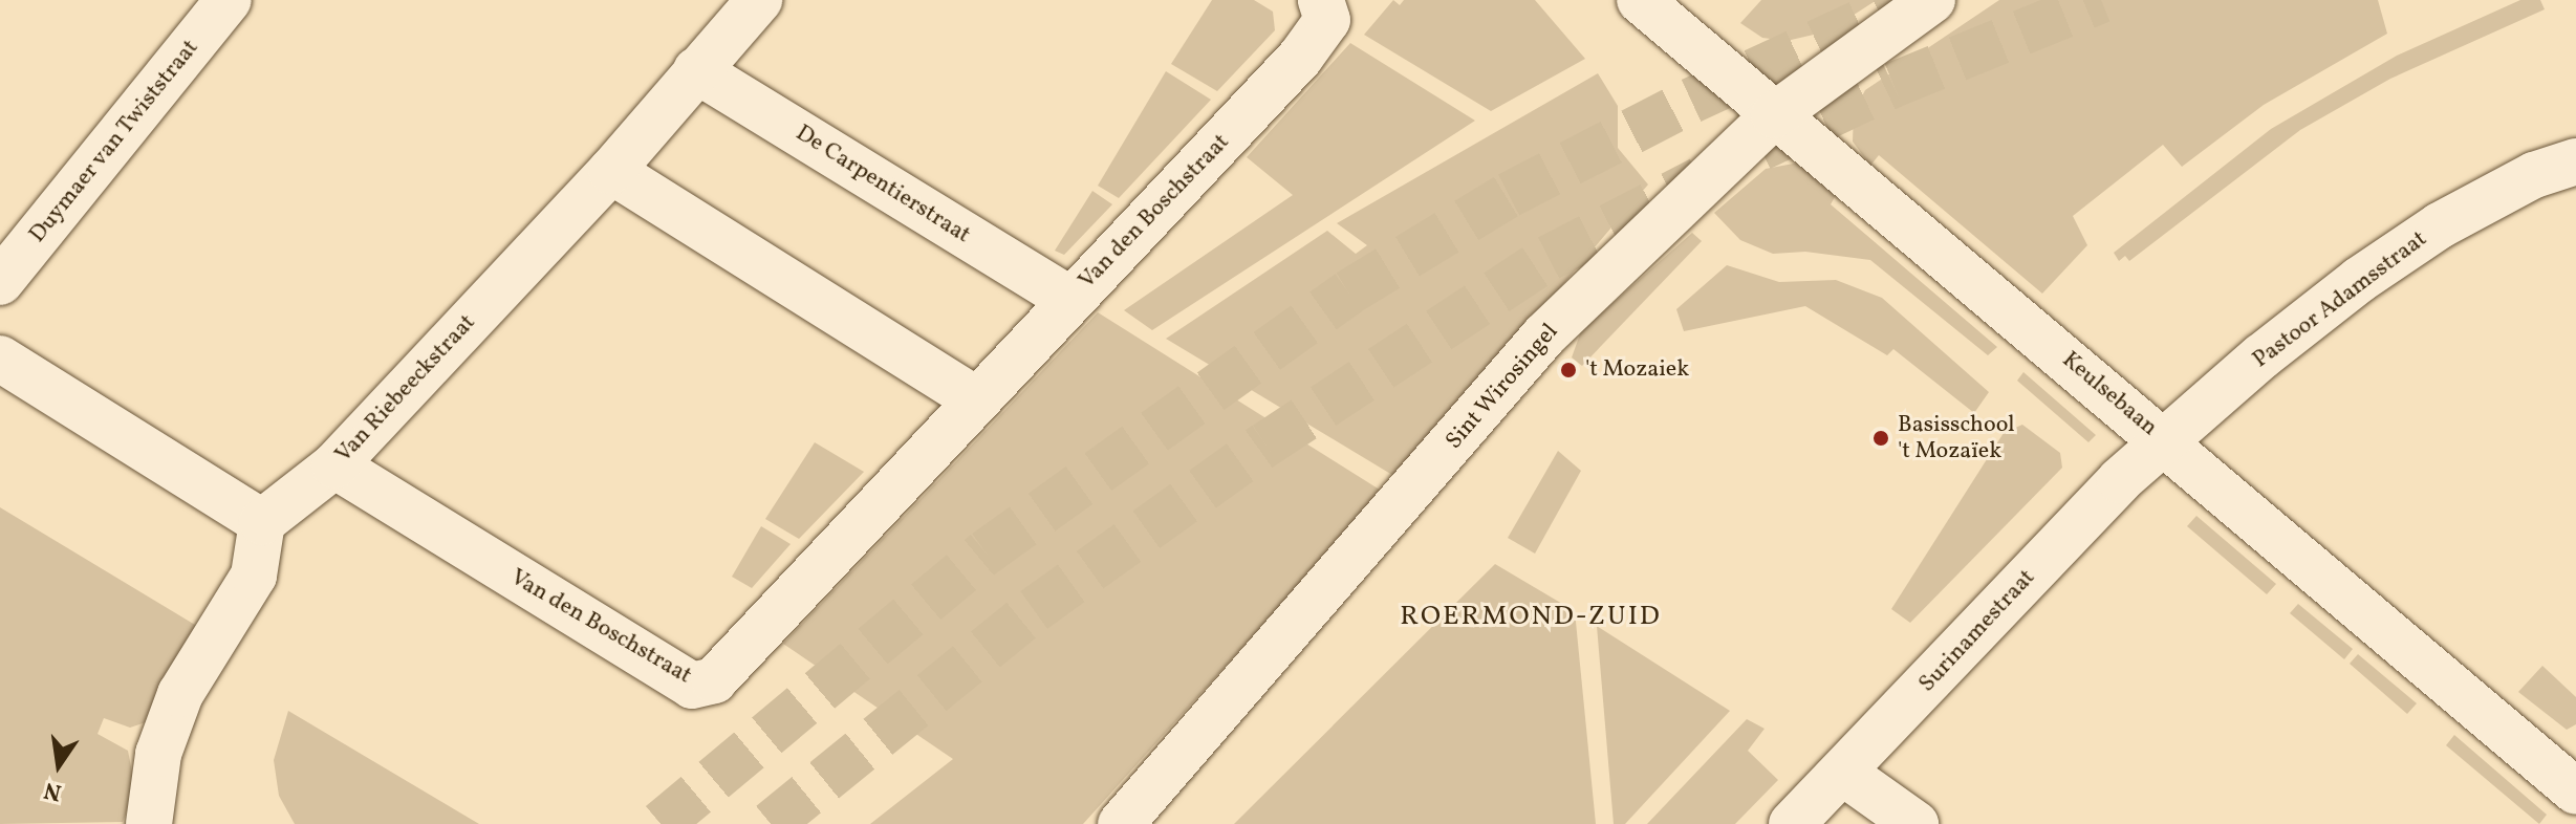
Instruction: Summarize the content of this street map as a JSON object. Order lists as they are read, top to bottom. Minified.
{"streets":{"street":["Duymaer van Twiststraat","De Carpentierstraat","Van den Boschstraat","Pastoor Adamsstraat","Sint Wirosingel","Van Riebeeckstraat","Keulsebaan","Surinamestraat"]},"crossings":[["De Carpentierstraat","Van den Boschstraat"],["De Carpentierstraat","Van Riebeeckstraat"],["Van den Boschstraat","Van Riebeeckstraat"],["Pastoor Adamsstraat","Keulsebaan"],["Pastoor Adamsstraat","Surinamestraat"],["Sint Wirosingel","Keulsebaan"],["Keulsebaan","Surinamestraat"]],"districts":["ROERMOND-ZUID"],"places":["'t Mozaiek","Basisschool 't Mozaïek"],"north":"bottom"}
